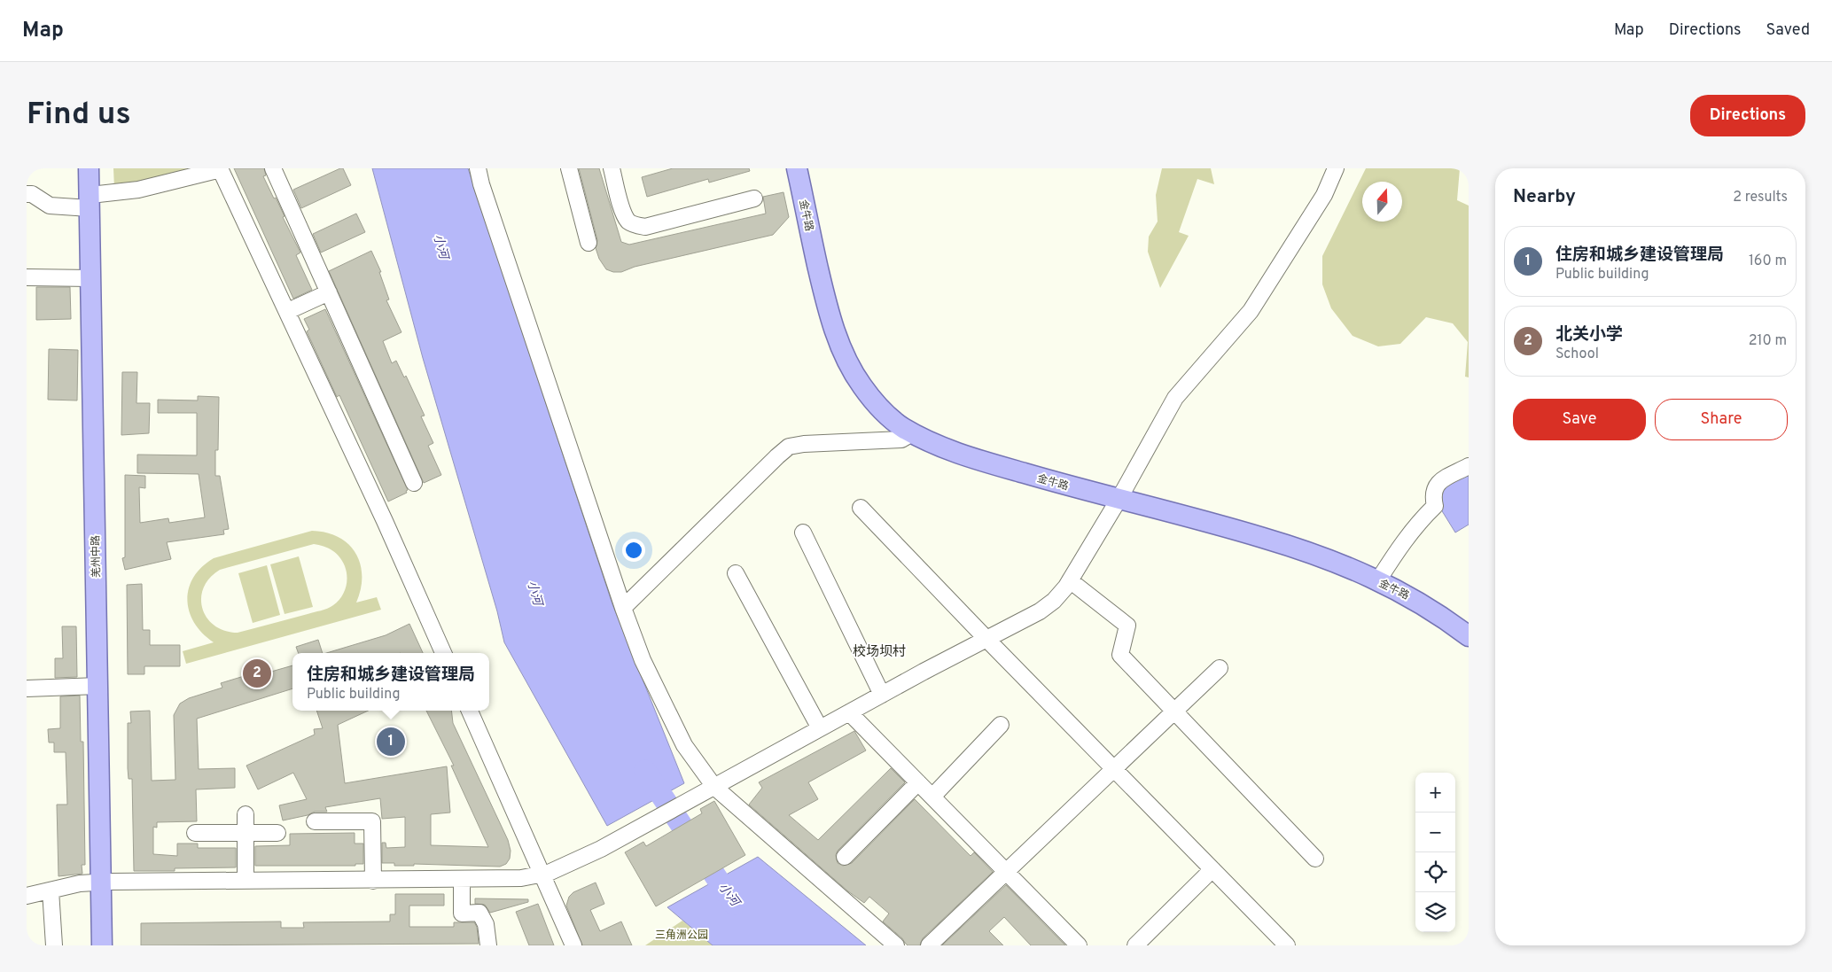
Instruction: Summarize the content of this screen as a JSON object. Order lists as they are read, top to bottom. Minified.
{"streets":{"main road":["金牛路","羌州中路"]},"districts":["校场坝村"],"water":["小河"],"parks":["三角洲公园"],"north":"top","page":{"header":"Map","nav":["Map","Directions","Saved"],"buttons":["Directions",["Save","Share"]],"title":"Find us","heading":["Nearby","2 results"],"list":[{"mark":"1","name":"住房和城乡建设管理局","note":"Public building","value":"160 m"},{"mark":"2","name":"北关小学","note":"School","value":"210 m"}],"popup":["住房和城乡建设管理局","Public building"],"pins":["2","1"],"map_buttons":["+","−"]}}
